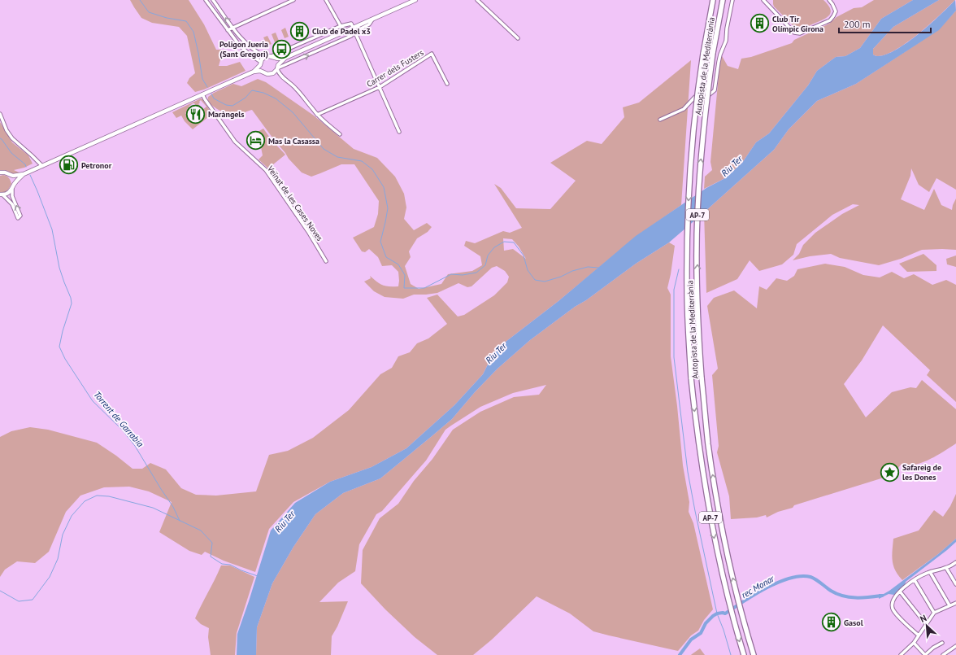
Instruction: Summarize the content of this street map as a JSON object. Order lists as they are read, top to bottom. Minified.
{"streets":{"highway":["Autopista de la Mediterrània","AP-7"],"street":["Carrer dels Fusters","Veïnat de les Cases Noves"]},"water":["Riu Ter","Torrent de Garrabia","rec Monar"],"places":{"building":["Club Tir Olímpic Girona","Club de Padel x3","Gasol"],"bus stop":["Poligon Jueria (Sant Gregori)"],"restaurant":["Maràngels"],"hotel":["Mas la Casassa"],"fuel station":["Petronor"],"place":["Safareig de les Dones"]},"scale_bar":"200 m","north":"top left"}
